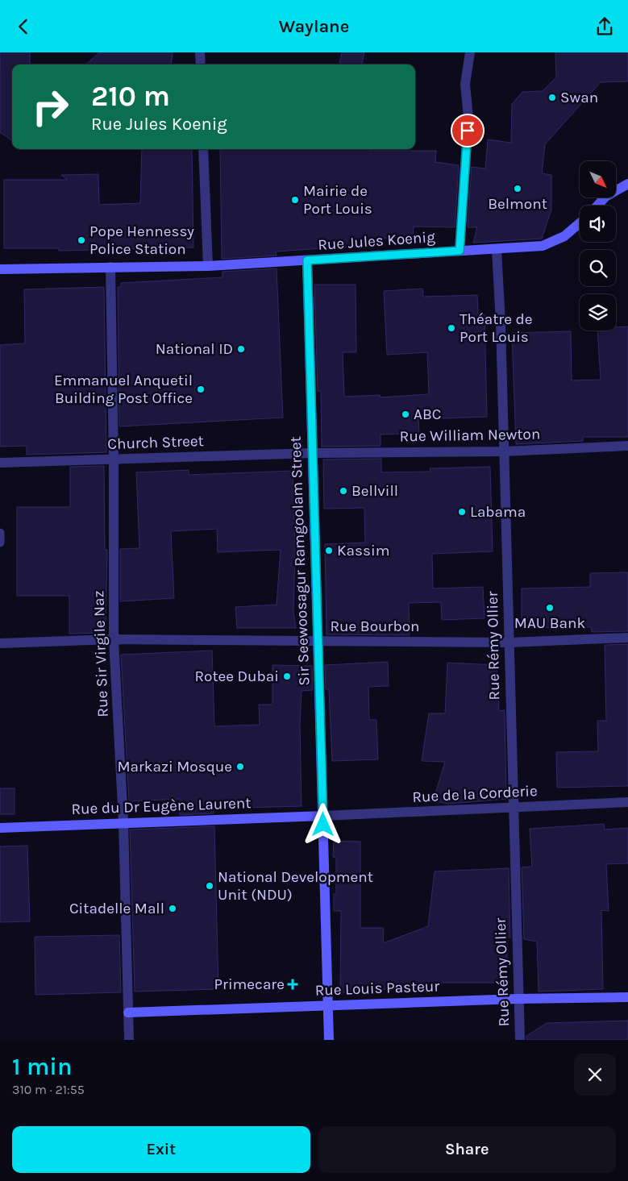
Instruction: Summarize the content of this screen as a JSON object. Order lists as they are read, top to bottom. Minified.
{"streets":{"main road":["Rue Jules Koenig","Sir Seewoosagur Ramgoolam Street","Rue du Dr Eugène Laurent","Rue Louis Pasteur"],"street":["Rue William Newton","Church Street","Rue Bourbon","Rue Rémy Ollier","Rue Sir Virgile Naz","Rue de la Corderie"]},"crossings":[["Rue Jules Koenig","Sir Seewoosagur Ramgoolam Street"],["Rue Jules Koenig","Rue Rémy Ollier"],["Rue Jules Koenig","Rue Sir Virgile Naz"],["Rue William Newton","Church Street"],["Rue William Newton","Sir Seewoosagur Ramgoolam Street"],["Rue William Newton","Rue Rémy Ollier"],["Church Street","Sir Seewoosagur Ramgoolam Street"],["Church Street","Rue Sir Virgile Naz"],["Sir Seewoosagur Ramgoolam Street","Rue Bourbon"],["Sir Seewoosagur Ramgoolam Street","Rue de la Corderie"],["Sir Seewoosagur Ramgoolam Street","Rue du Dr Eugène Laurent"],["Sir Seewoosagur Ramgoolam Street","Rue Louis Pasteur"],["Rue Bourbon","Rue Rémy Ollier"],["Rue Bourbon","Rue Sir Virgile Naz"],["Rue Rémy Ollier","Rue de la Corderie"],["Rue Rémy Ollier","Rue Louis Pasteur"],["Rue Sir Virgile Naz","Rue du Dr Eugène Laurent"],["Rue Sir Virgile Naz","Rue Louis Pasteur"],["Rue de la Corderie","Rue du Dr Eugène Laurent"]],"places":{"other":["Swan","Belmont","Mairie de Port Louis","Pope Hennessy Police Station","Théatre de Port Louis","National ID","Emmanuel Anquetil Building Post Office","ABC","Bellvill","Labama","Kassim","MAU Bank","Rotee Dubai","Markazi Mosque","National Development Unit (NDU)","Citadelle Mall"],"health":["Primecare"]},"north":"bottom right","page":{"header":"Waylane","turn":["210 m","Rue Jules Koenig"],"heading":["1 min","310 m · 21:55"],"buttons":["Exit","Share"]}}
